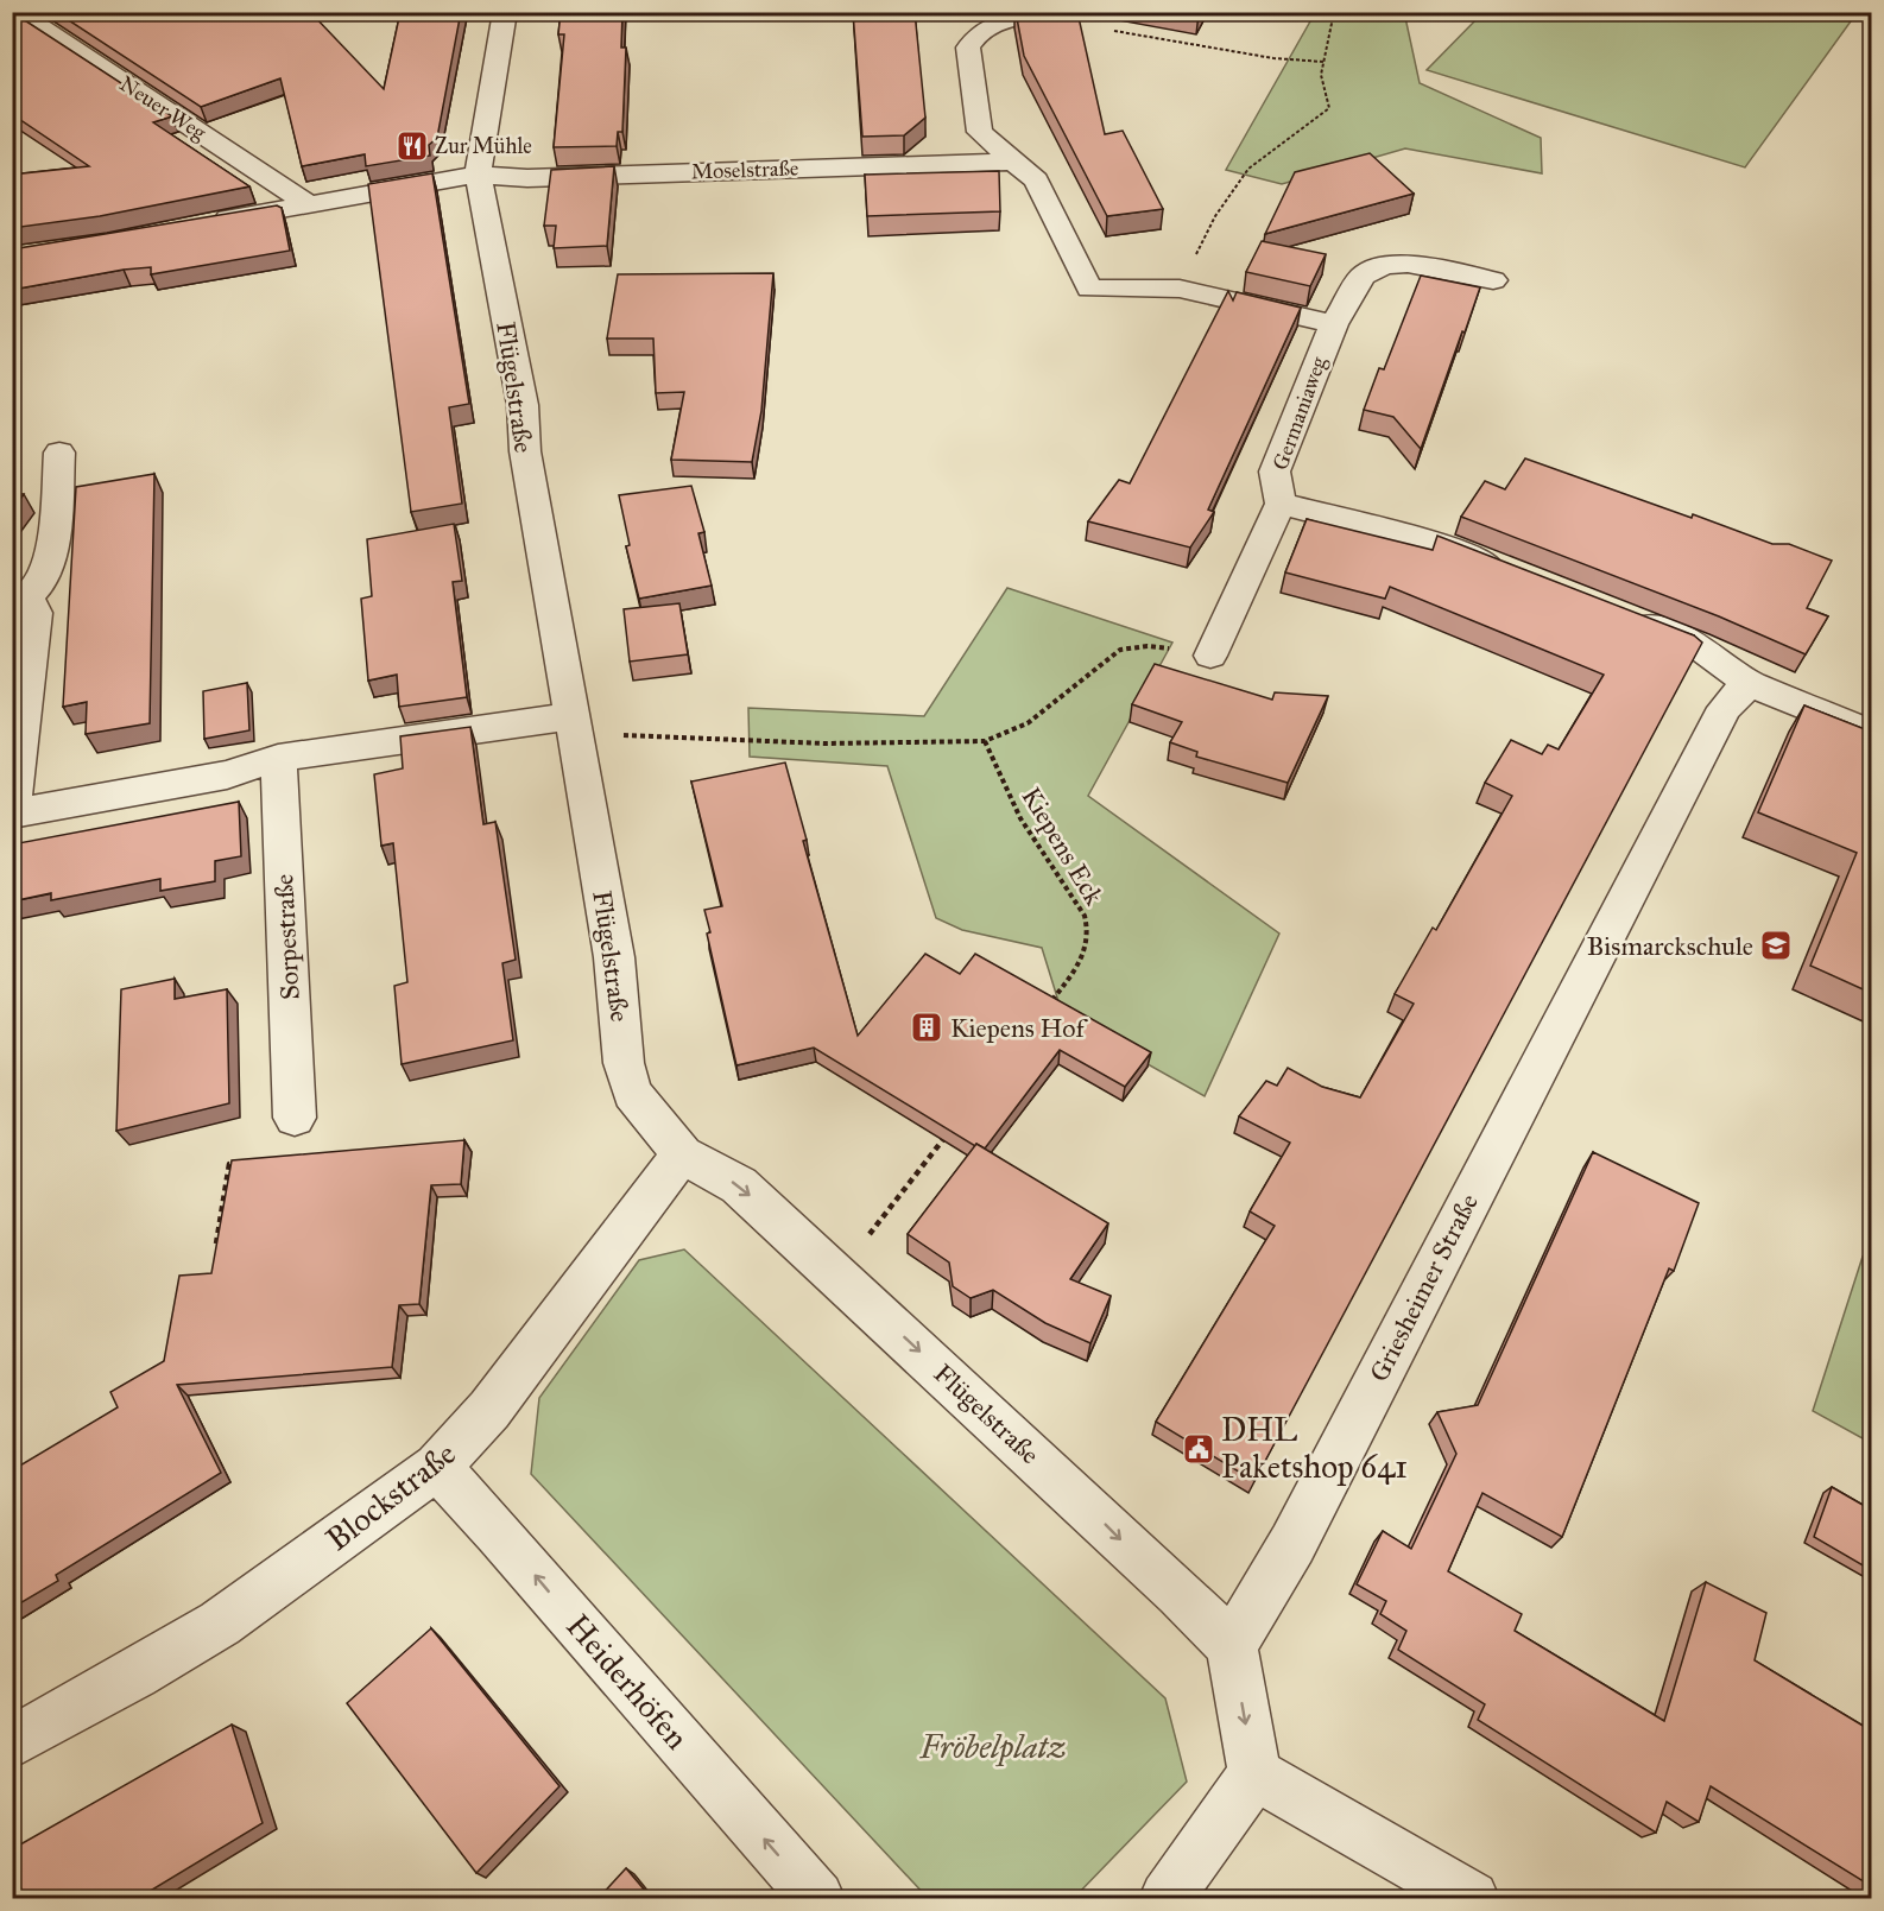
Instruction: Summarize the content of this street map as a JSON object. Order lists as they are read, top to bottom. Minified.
{"streets":{"street":["Neuer Weg","Moselstraße","Flügelstraße","Germaniaweg","Sorpestraße","Griesheimer Straße","Blockstraße","Heiderhöfen"],"path":["Kiepens Eck"]},"crossings":[["Neuer Weg","Moselstraße"],["Moselstraße","Flügelstraße"],["Moselstraße","Germaniaweg"],["Flügelstraße","Griesheimer Straße"],["Flügelstraße","Blockstraße"],["Blockstraße","Heiderhöfen"]],"one_way":["Flügelstraße","Heiderhöfen"],"parks":["Fröbelplatz"],"places":{"restaurant":["Zur Mühle"],"school or university":["Bismarckschule"],"building":["Kiepens Hof"],"public building":["DHL Paketshop 641"]}}
